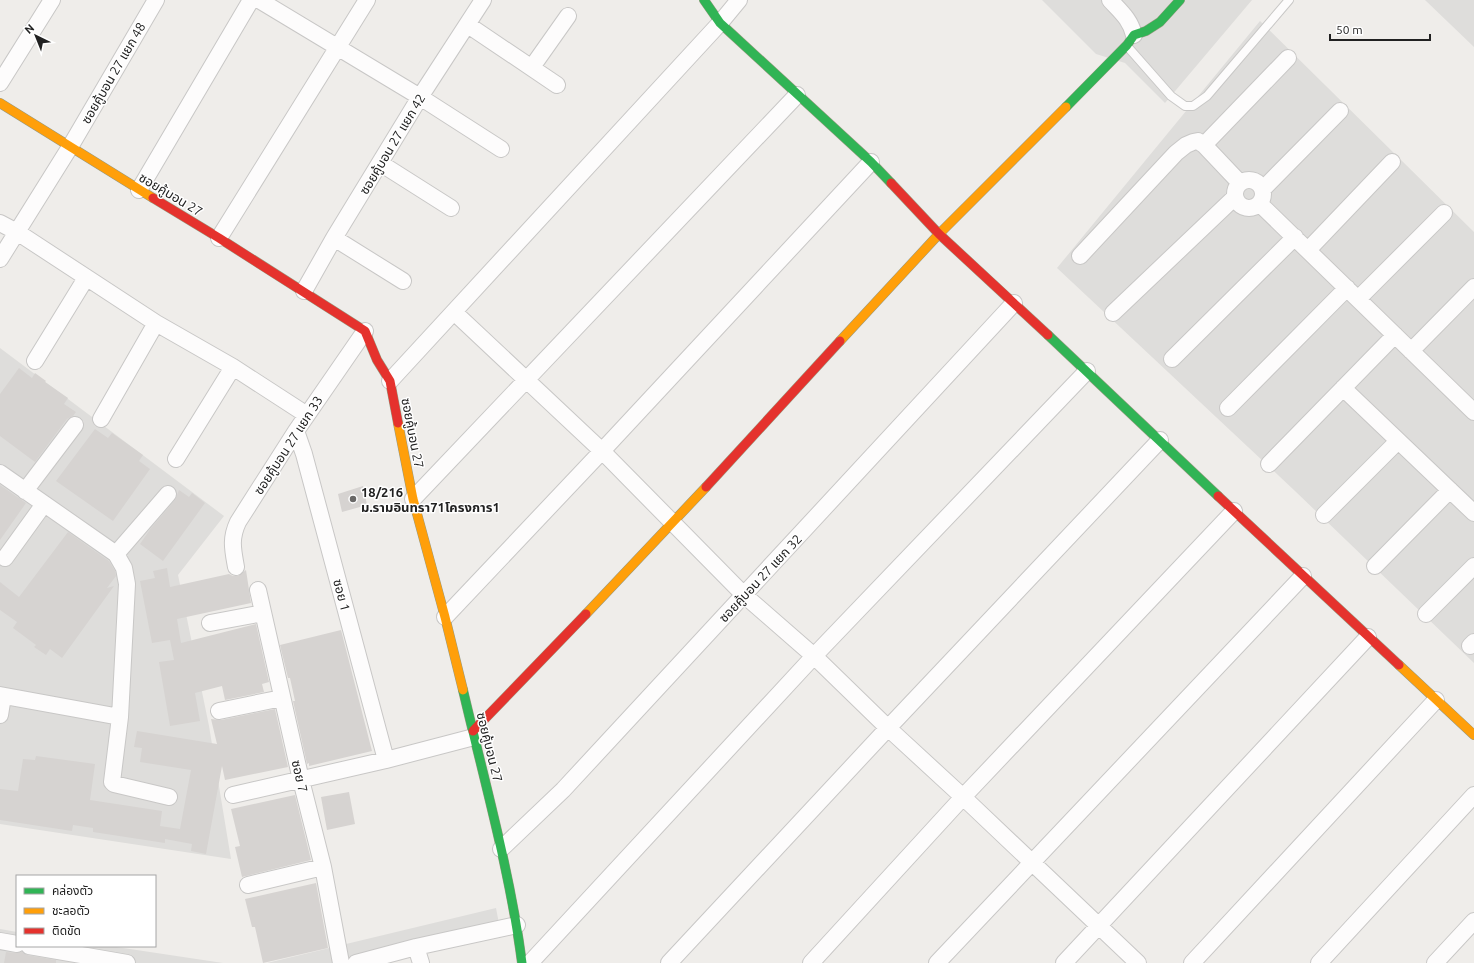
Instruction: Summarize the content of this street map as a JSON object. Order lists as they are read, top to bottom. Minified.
{"streets":{"street":["ซอยคู้บอน 27 แยก 48","ซอยคู้บอน 27 แยก 42","ซอยคู้บอน 27","ซอยคู้บอน 27 แยก 33","ซอยคู้บอน 27 แยก 32","ซอย 1","ซอย 7"]},"crossings":[["ซอยคู้บอน 27 แยก 48","ซอยคู้บอน 27"],["ซอยคู้บอน 27 แยก 42","ซอยคู้บอน 27"],["ซอยคู้บอน 27","ซอยคู้บอน 27 แยก 33"],["ซอยคู้บอน 27","ซอยคู้บอน 27 แยก 32"],["ซอยคู้บอน 27 แยก 33","ซอย 1"]],"places":["18/216 ม.รามอินทรา71โครงการ1"],"legend":["คล่องตัว","ชะลอตัว","ติดขัด"],"scale_bar":"50 m","north":"top left"}
